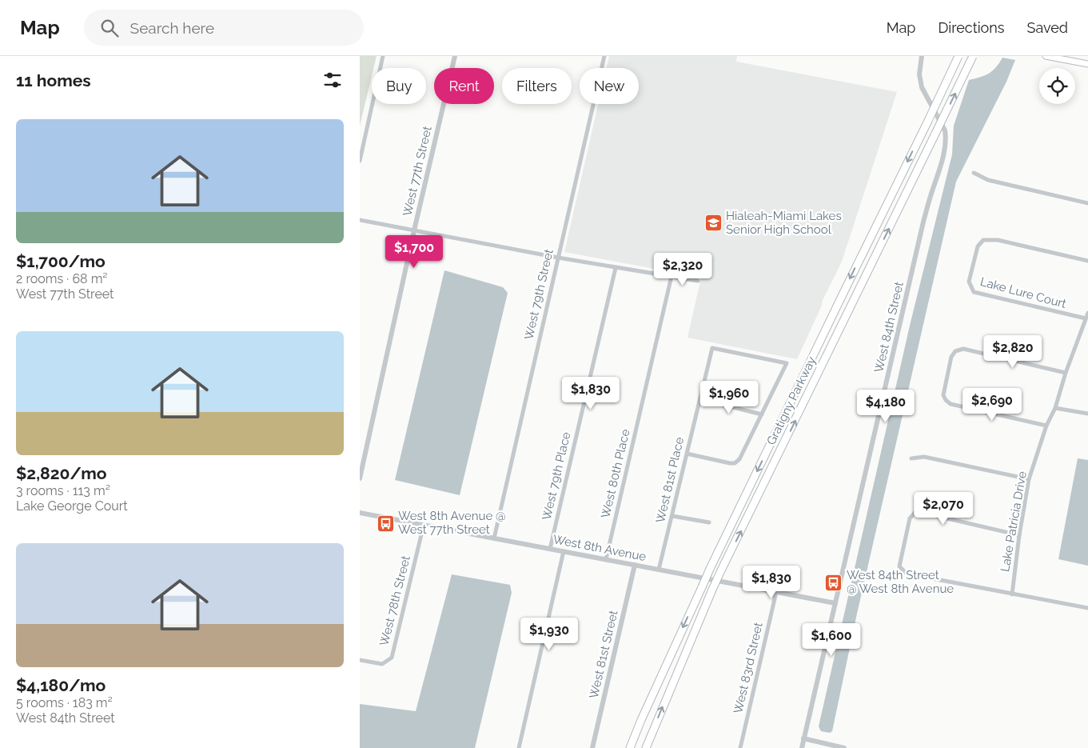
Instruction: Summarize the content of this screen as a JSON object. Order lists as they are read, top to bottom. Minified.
{"streets":{"highway":["Gratigny Parkway"],"street":["West 77th Street","Lake Lure Court","West 79th Street","West 84th Street","West 80th Place","West 79th Place","West 81st Place","Lake Patricia Drive","West 8th Avenue","West 78th Street","West 81st Street","West 83rd Street"]},"crossings":[["Lake Lure Court","Lake Patricia Drive"],["West 79th Street","West 8th Avenue"],["West 84th Street","West 8th Avenue"],["West 80th Place","West 8th Avenue"],["West 79th Place","West 8th Avenue"],["West 81st Place","West 8th Avenue"],["West 8th Avenue","West 78th Street"],["West 8th Avenue","West 81st Street"],["West 8th Avenue","West 83rd Street"]],"places":{"school or university":["Hialeah-Miami Lakes Senior High School"],"bus stop":["West 8th Avenue @ West 77th Street","West 84th Street @ West 8th Avenue"]},"page":{"header":"Map","search":"Search here","nav":["Map","Directions","Saved"],"heading":"11 homes","chip":["Buy","Rent","Filters","New"],"list":[{"name":"$1,700/mo","note":"2 rooms · 68 m² · West 77th Street"},{"name":"$2,820/mo","note":"3 rooms · 113 m² · Lake George Court"},{"name":"$4,180/mo","note":"5 rooms · 183 m² · West 84th Street"}],"price":["$1,700","$2,320","$2,820","$1,830","$1,960","$2,690","$4,180","$2,070","$1,830","$1,930","$1,600"]}}
